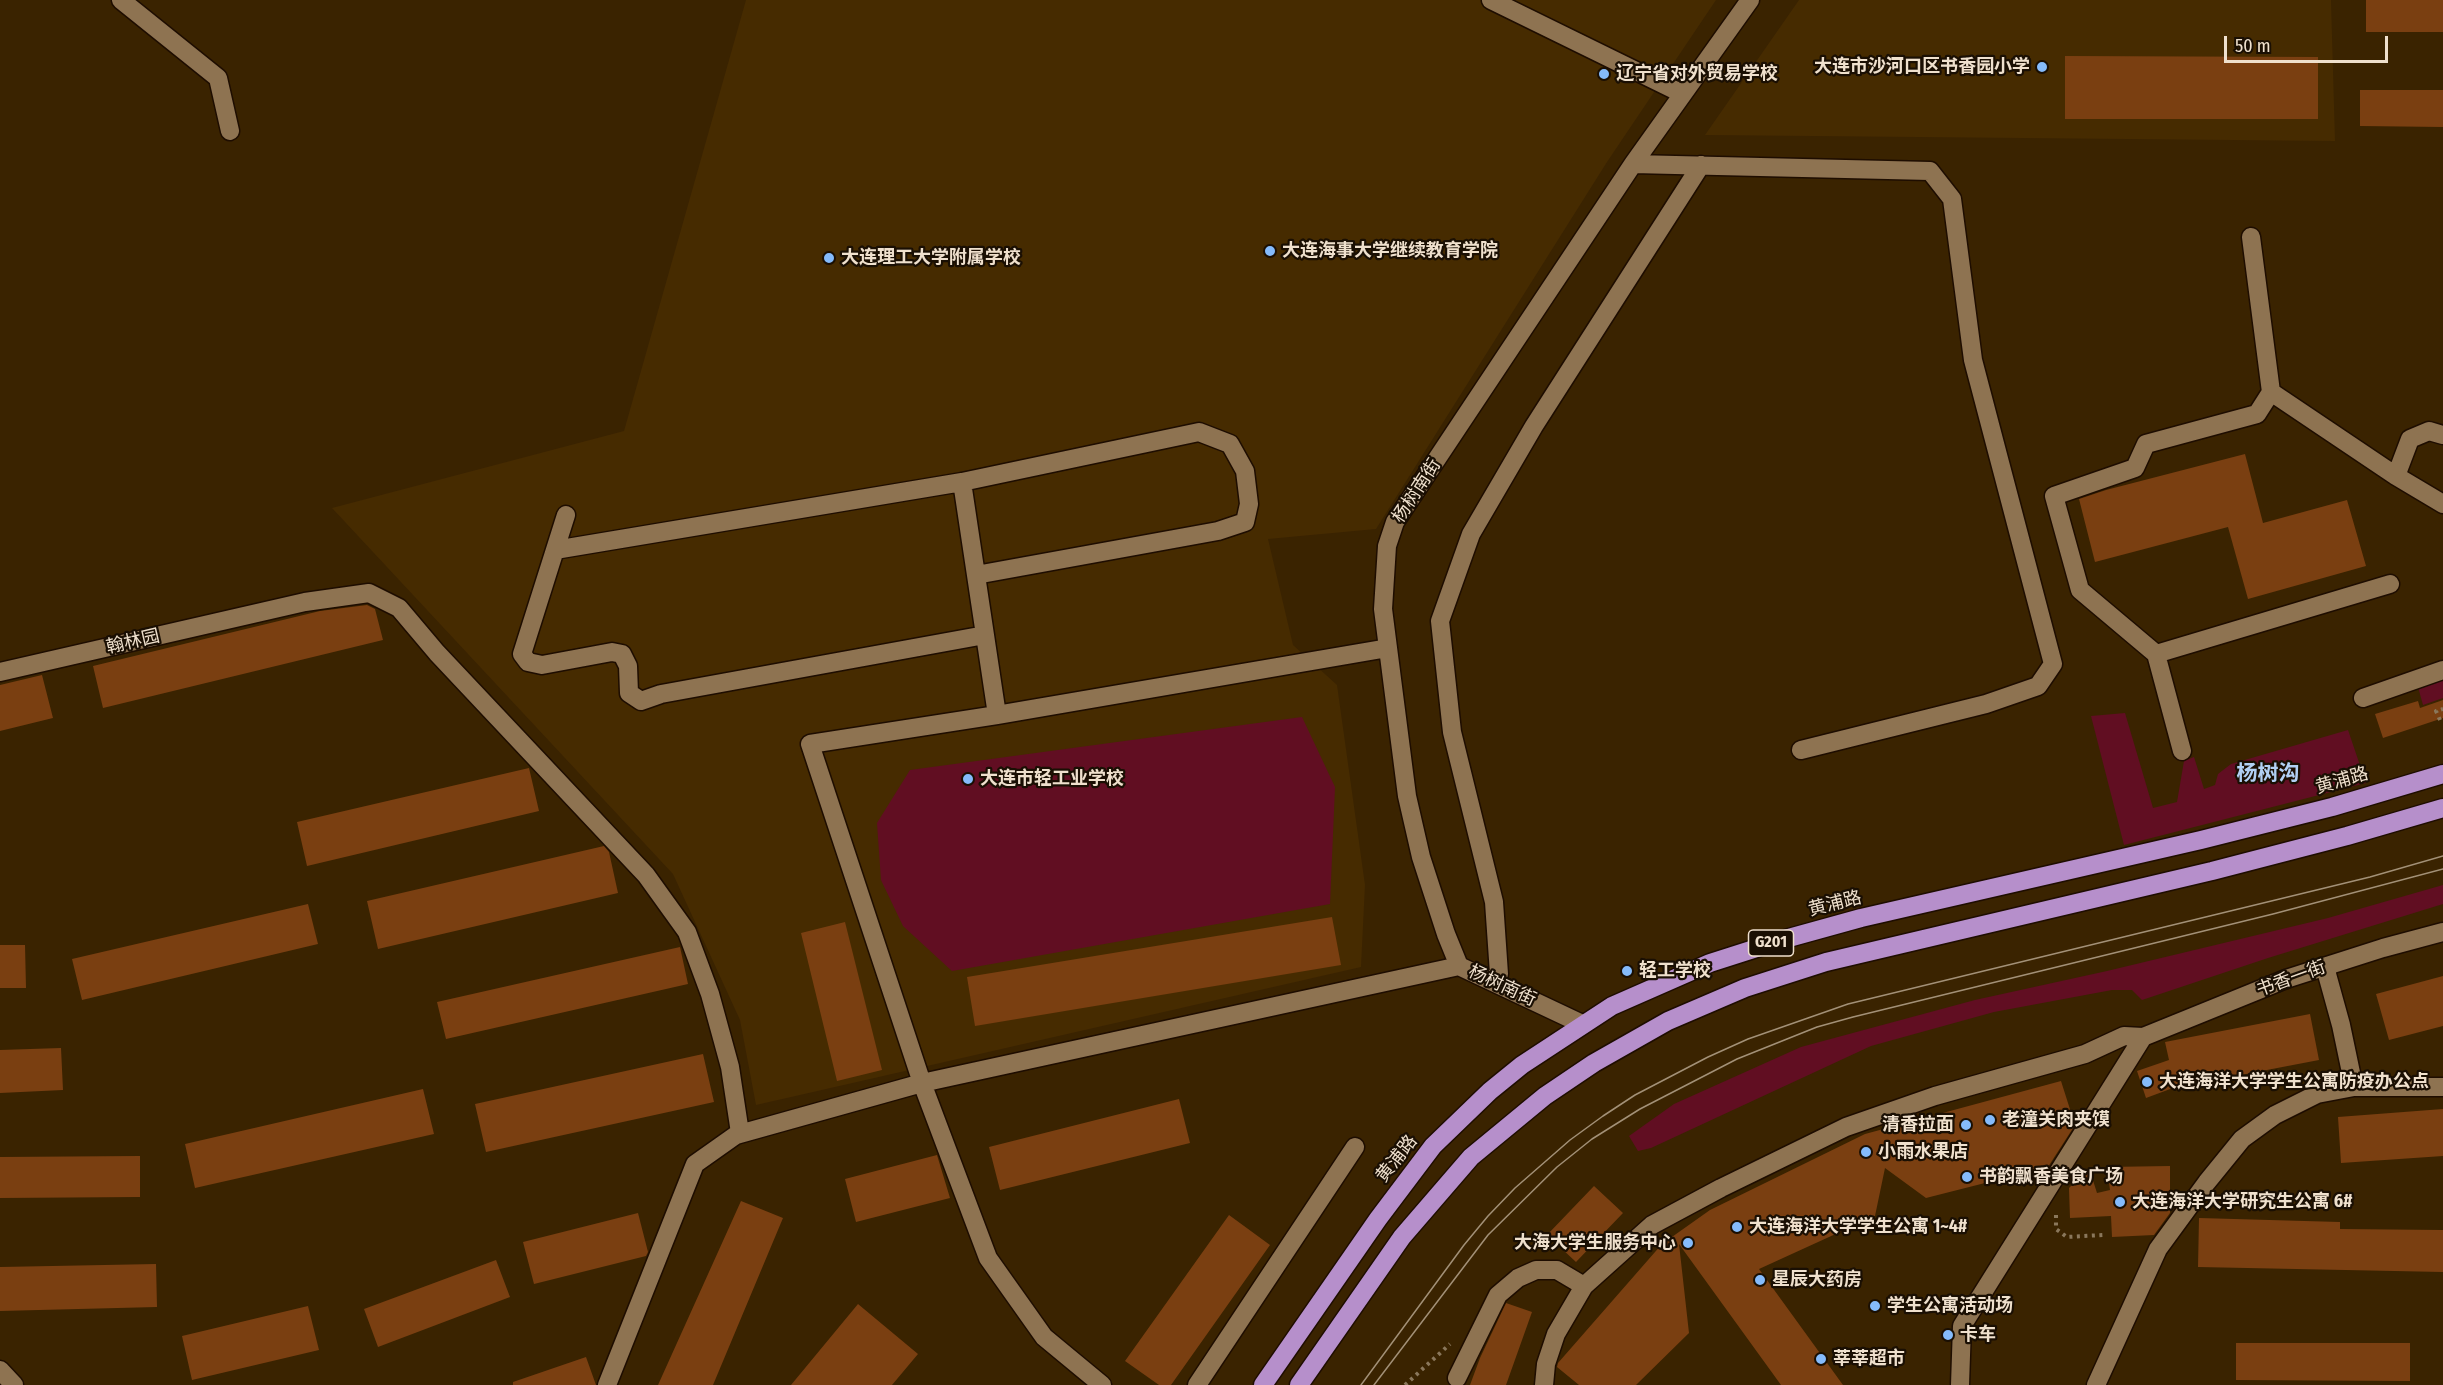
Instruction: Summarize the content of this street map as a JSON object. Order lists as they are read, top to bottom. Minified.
{"streets":{"highway":["黄浦路","G201"],"street":["杨树南街","翰林园","书香一街"]},"crossings":[["杨树南街","黄浦路"]],"districts":["杨树沟"],"places":["大连市沙河口区书香园小学","辽宁省对外贸易学校","大连海事大学继续教育学院","大连理工大学附属学校","大连市轻工业学校","轻工学校","大连海洋大学学生公寓防疫办公点","老潼关肉夹馍","清香拉面","小雨水果店","书韵飘香美食广场","大连海洋大学研究生公寓 6#","大连海洋大学学生公寓 1~4#","大海大学生服务中心","星辰大药房","学生公寓活动场","卡车","莘莘超市"],"scale_bar":"50 m"}
